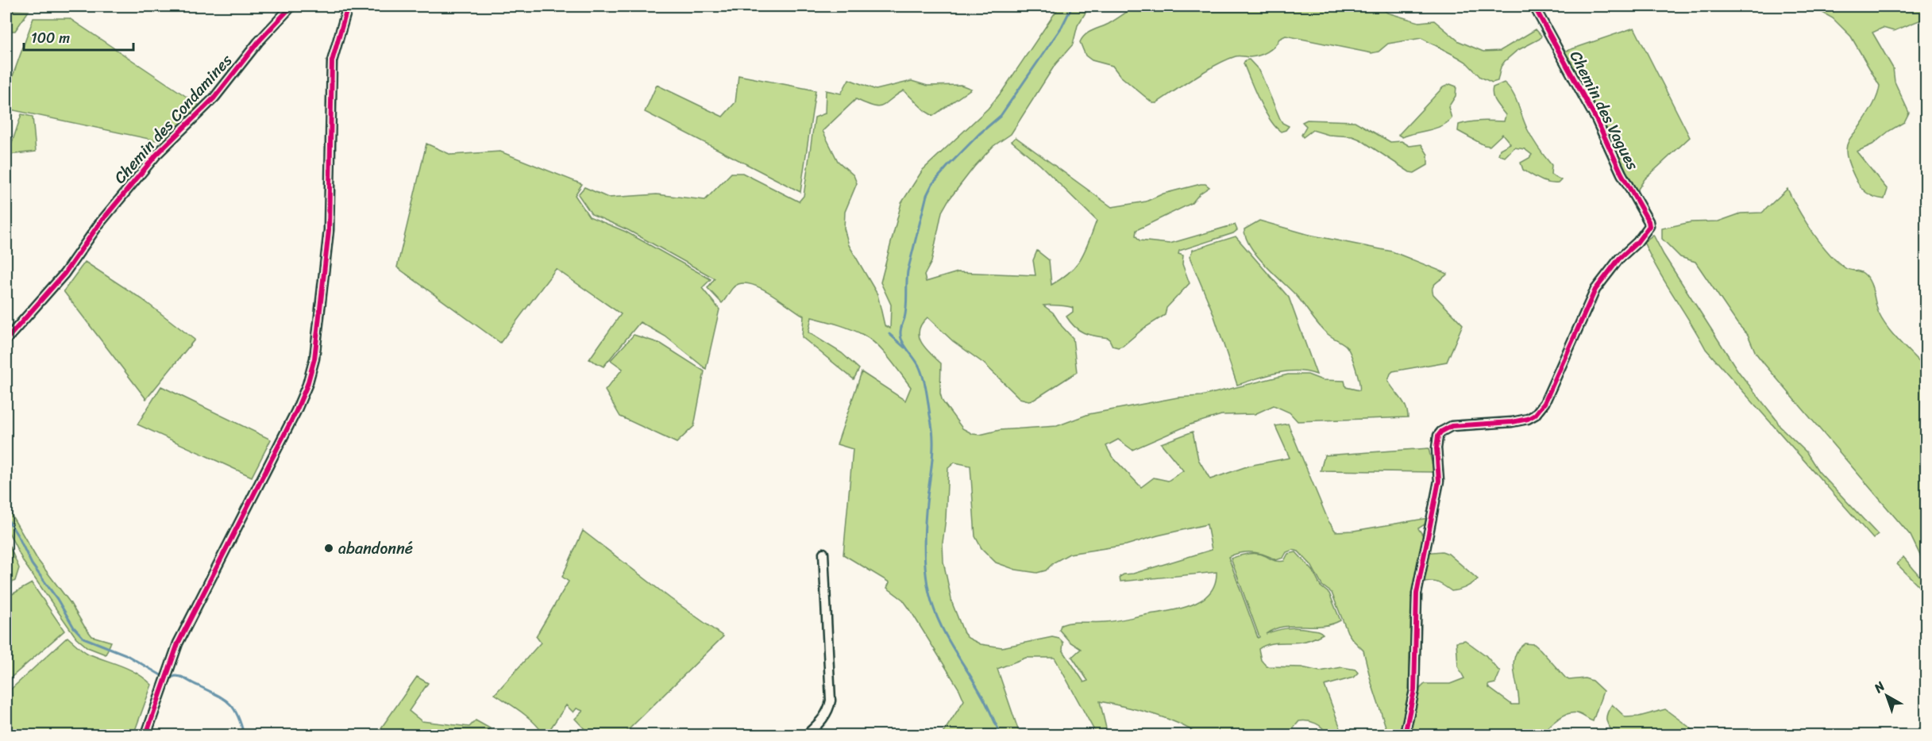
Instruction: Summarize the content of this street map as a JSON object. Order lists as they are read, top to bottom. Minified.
{"streets":{"street":["Chemin des Vagues","Chemin des Condamines"]},"places":["abandonné"],"scale_bar":"100 m","north":"top left"}
